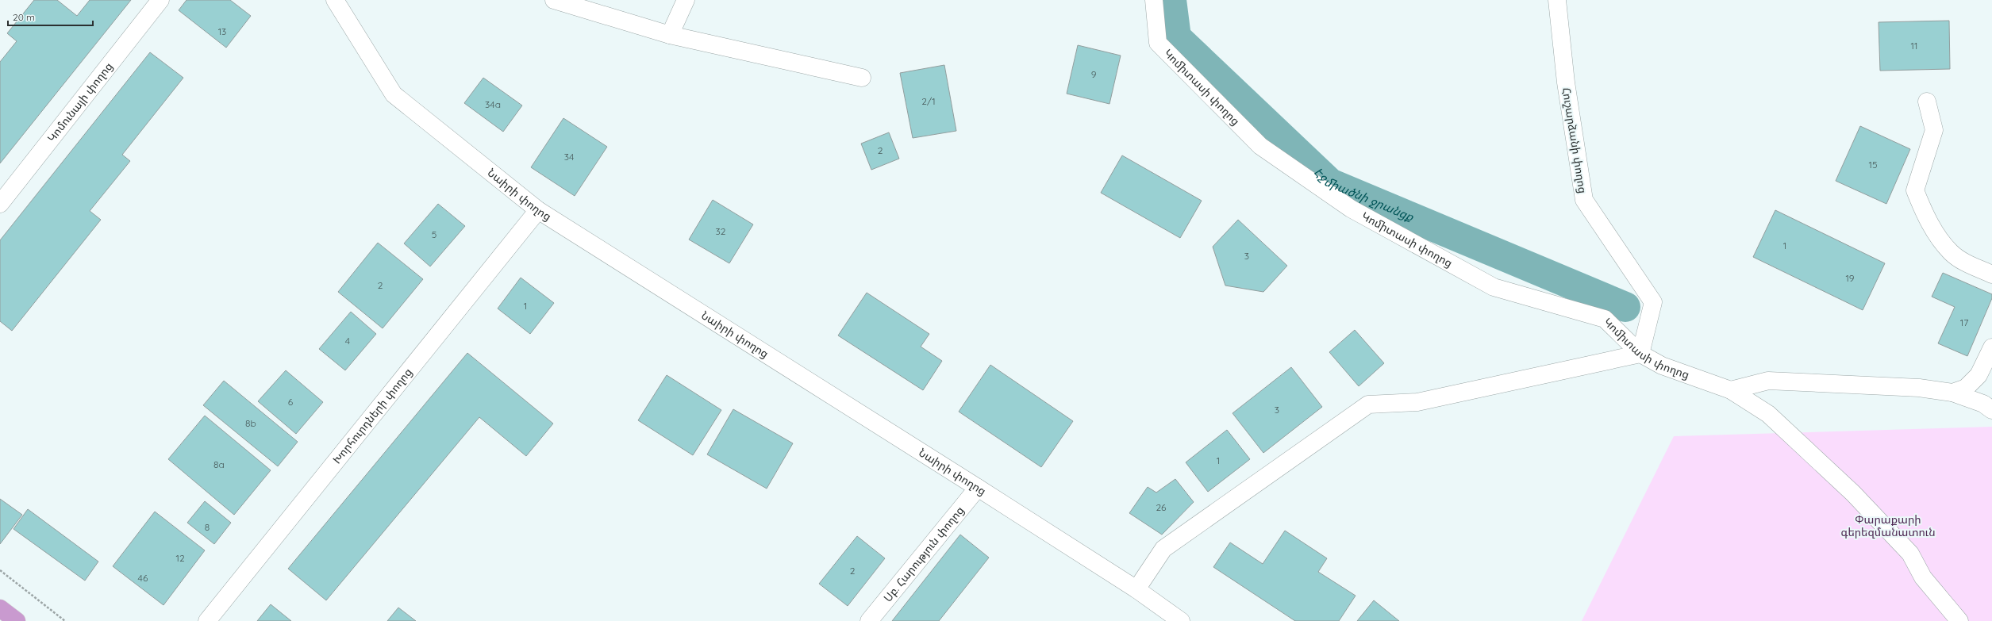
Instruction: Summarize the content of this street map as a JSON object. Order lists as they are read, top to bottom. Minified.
{"streets":{"street":["Կոմիտասի փողոց","Կոմունայի փողոց","Հուշարձանի փողոց","Նաիրի փողոց","Խորհուրդների փողոց","Սբ. Հարություն փողոց"]},"crossings":[["Կոմիտասի փողոց","Հուշարձանի փողոց"],["Նաիրի փողոց","Խորհուրդների փողոց"],["Նաիրի փողոց","Սբ. Հարություն փողոց"]],"water":["Էջմիածնի ջրանցք"],"parks":["Փարաքարի գերեզմանատուն"],"house_numbers":["13","11","9","2/1","34a","2","34","15","32","5","1","3","19","2","1","17","4","6","3","8b","1","8a","26","8","12","2","46"],"scale_bar":"20 m"}
